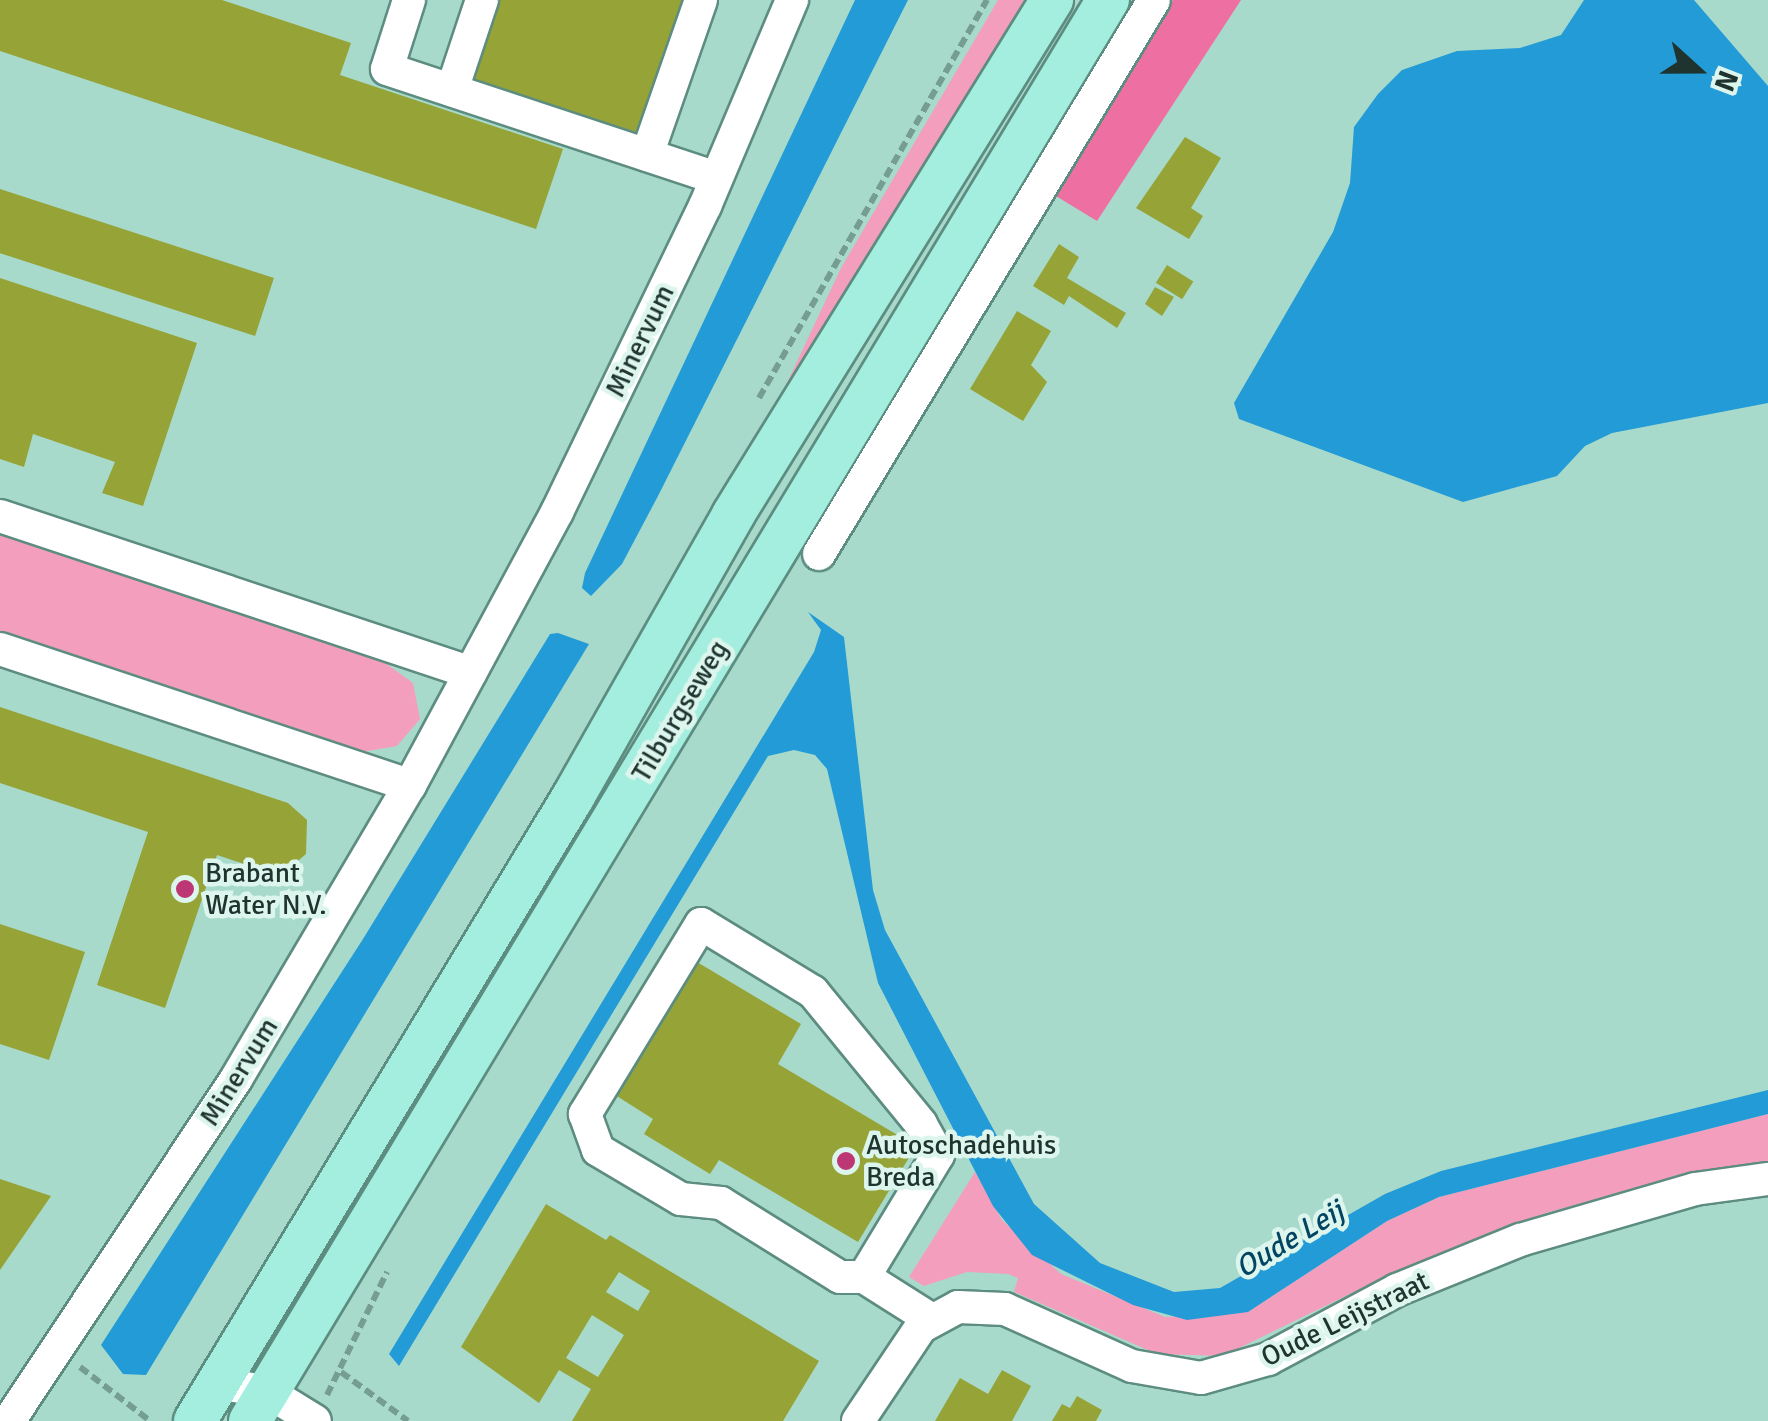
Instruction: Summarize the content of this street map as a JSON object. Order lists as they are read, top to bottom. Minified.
{"streets":{"main road":["Tilburgseweg"],"street":["Minervum","Oude Leijstraat"]},"water":["Oude Leij"],"places":["Brabant Water N.V.","Autoschadehuis Breda"],"north":"right"}
